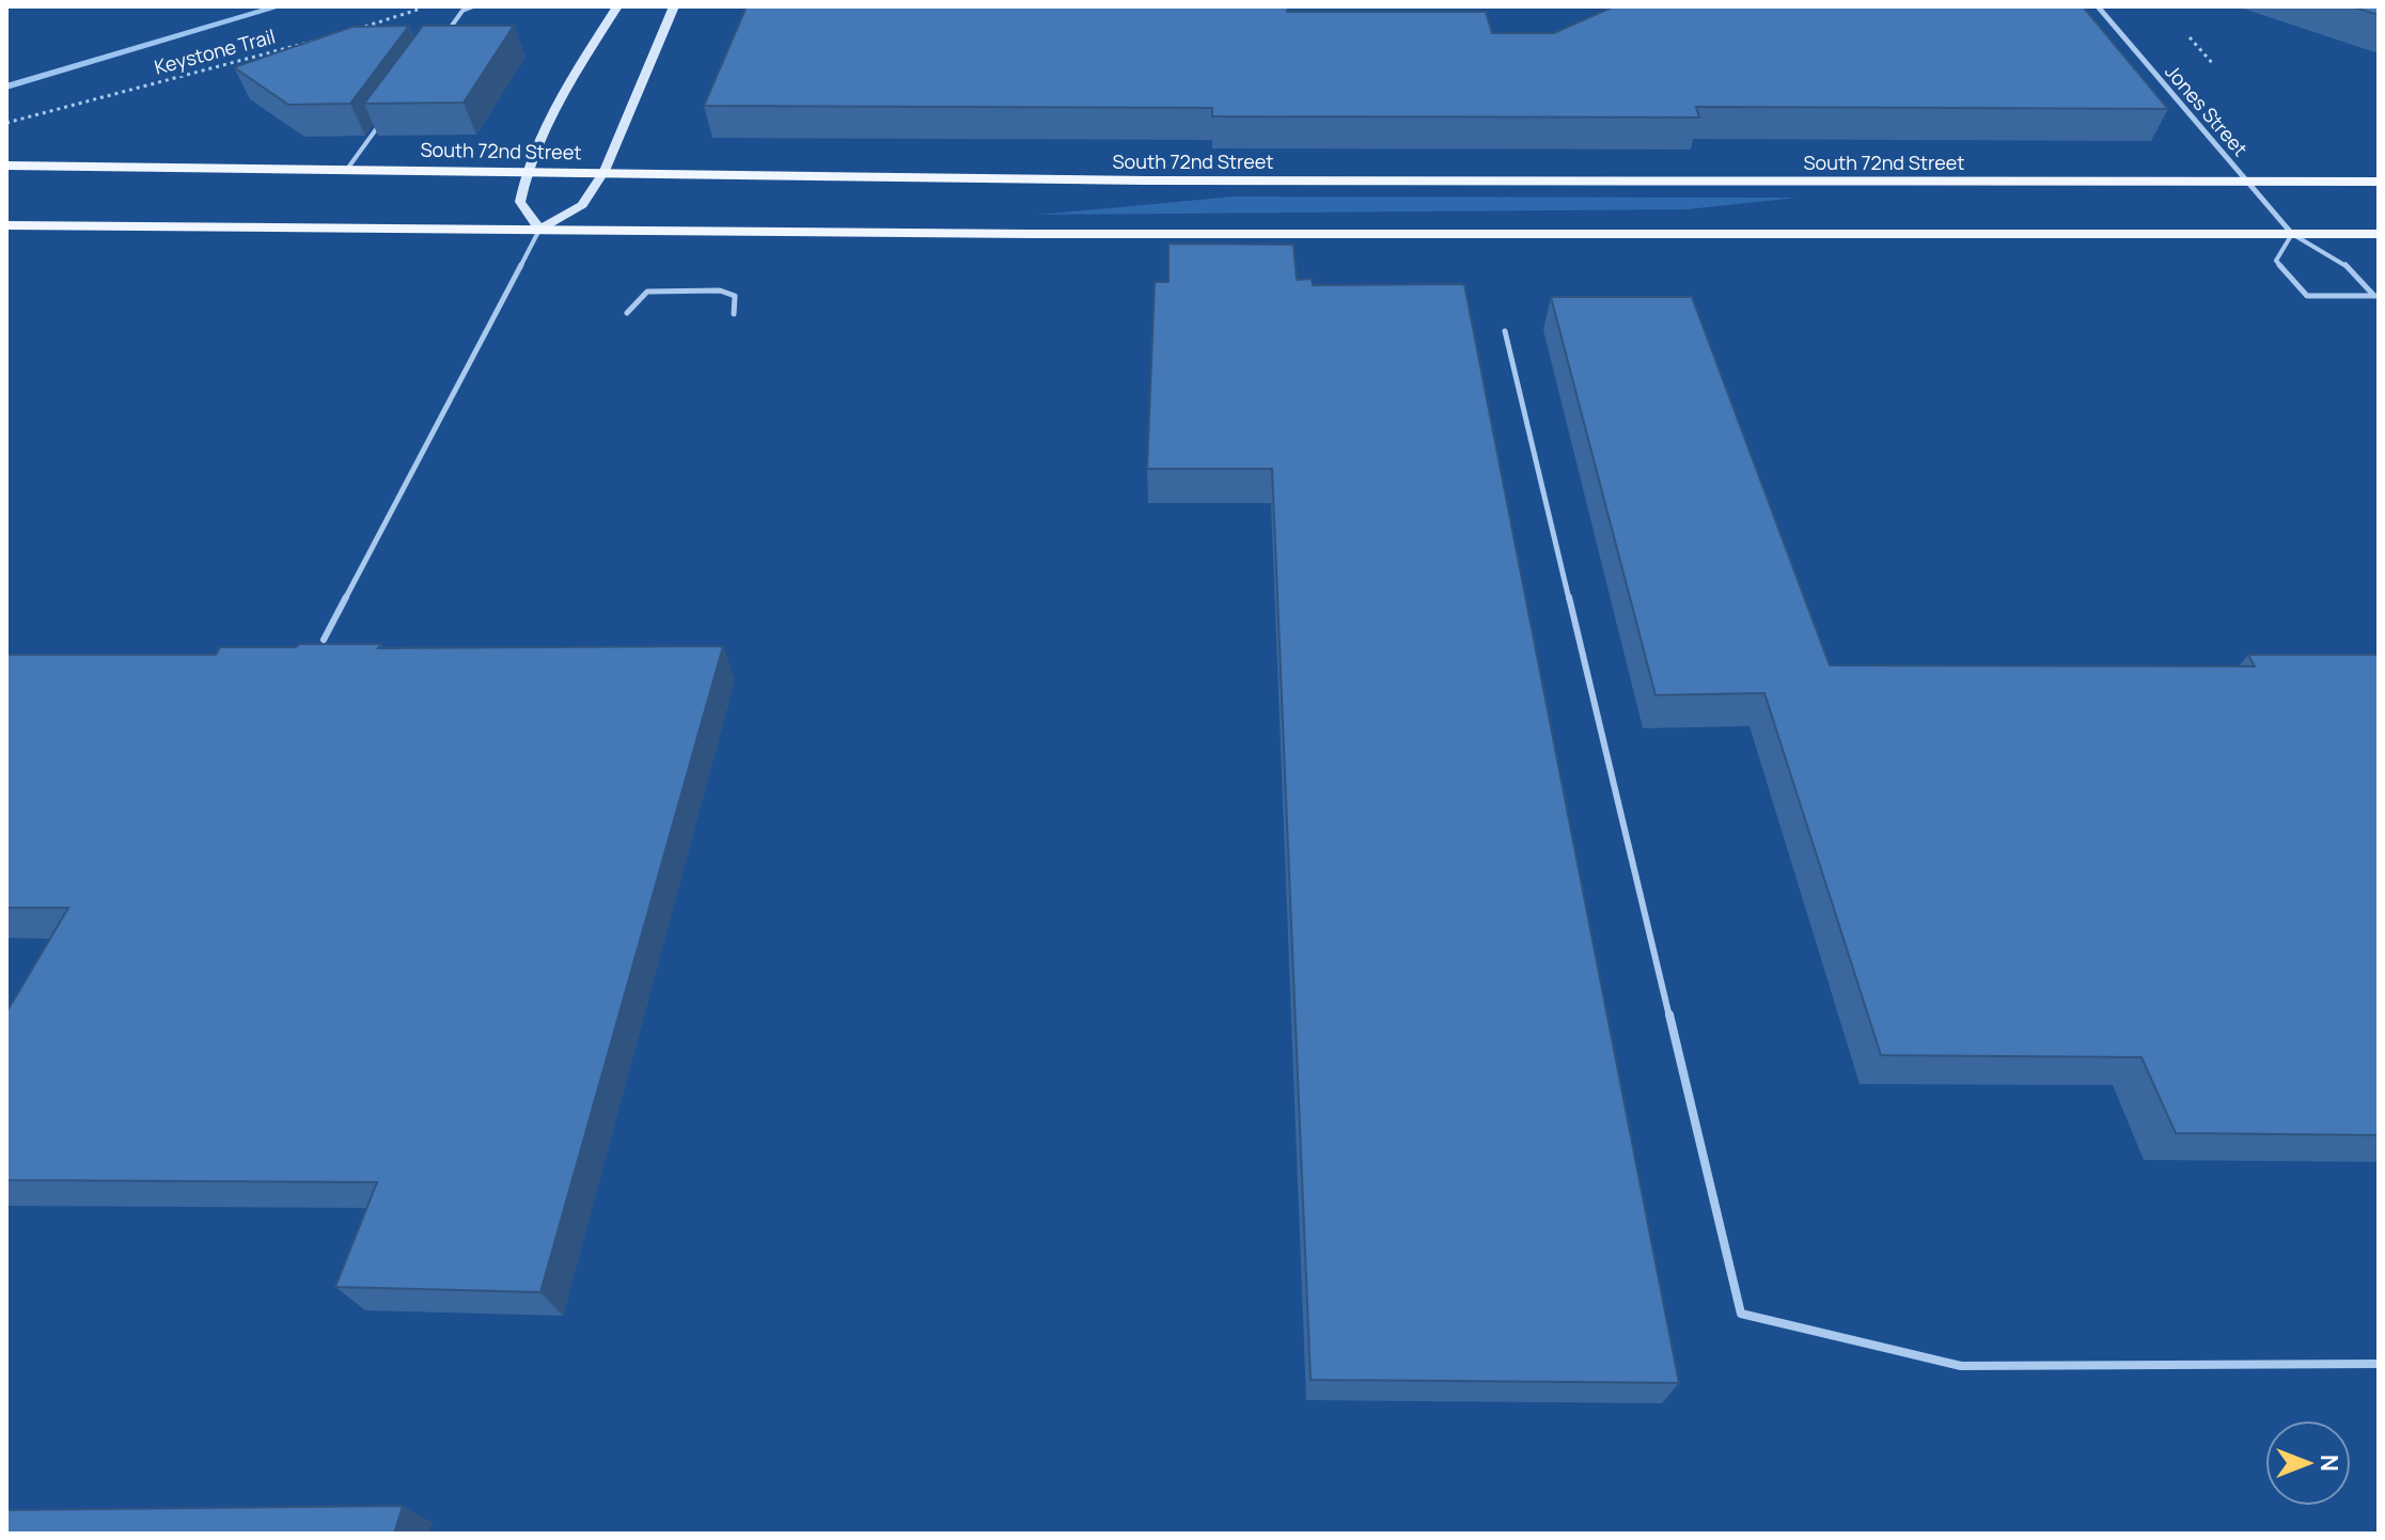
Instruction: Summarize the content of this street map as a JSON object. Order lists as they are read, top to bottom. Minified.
{"streets":{"main road":["South 72nd Street"],"street":["Jones Street"],"path":["Keystone Trail"]},"crossings":[["Jones Street","South 72nd Street"]],"north":"right"}
